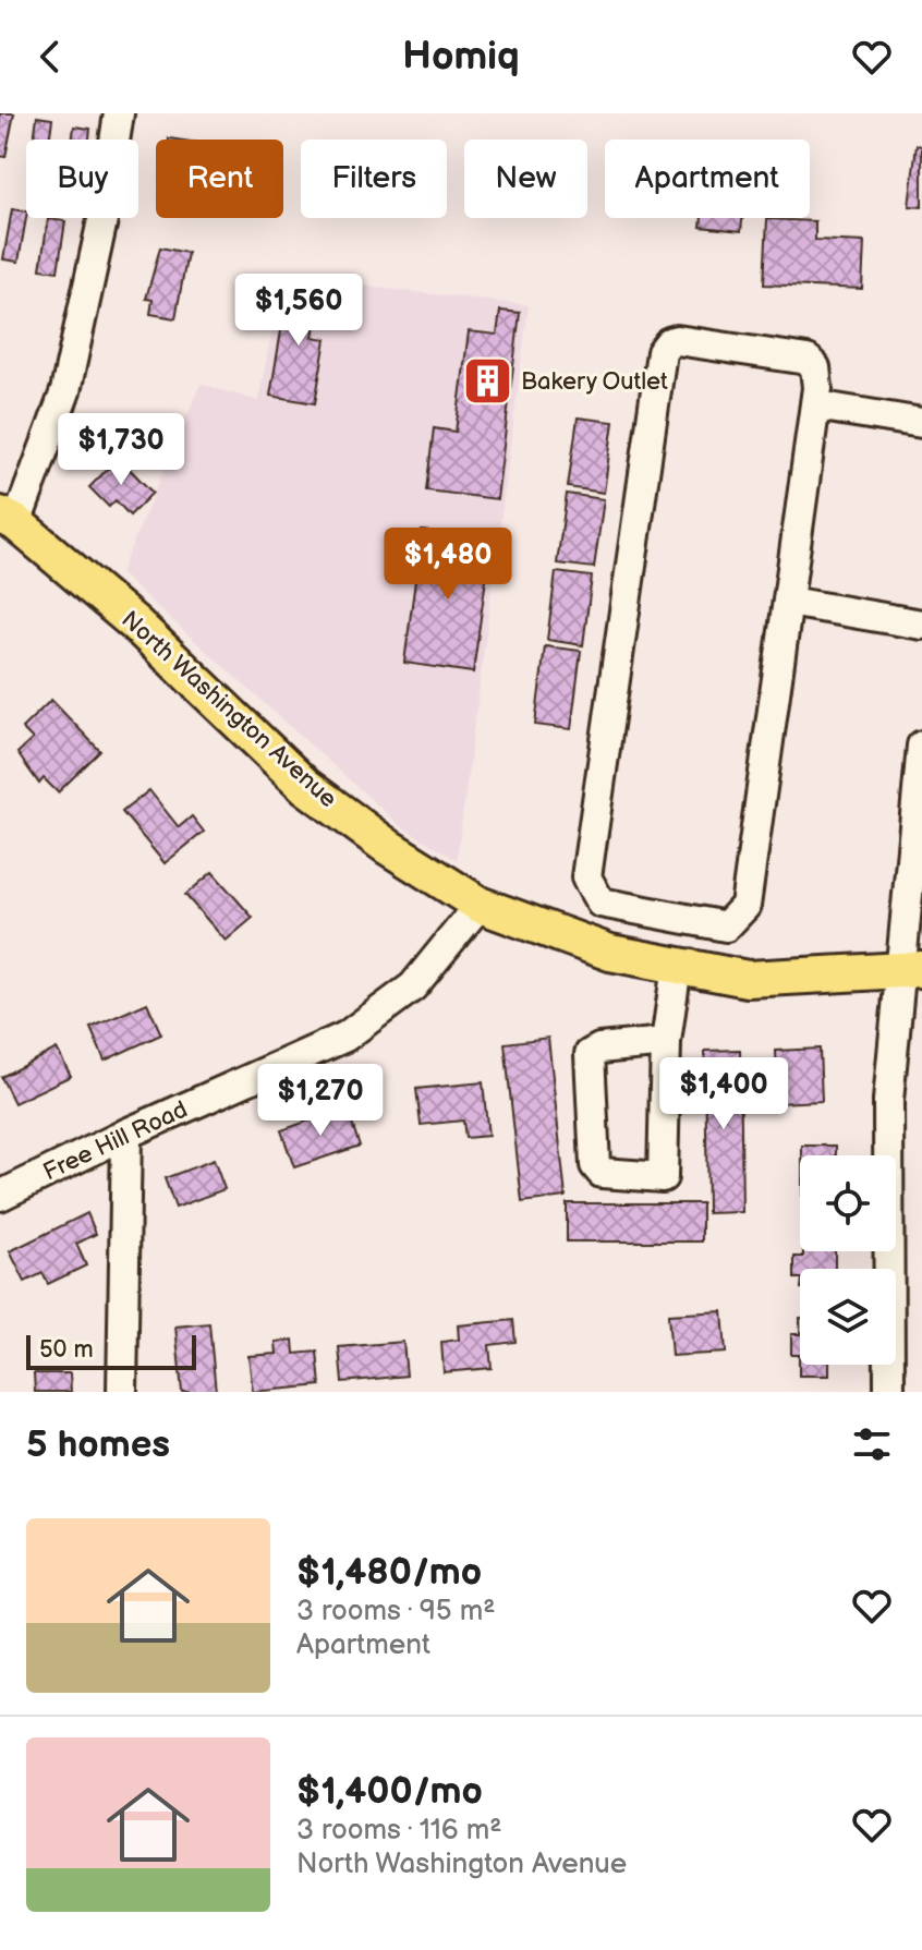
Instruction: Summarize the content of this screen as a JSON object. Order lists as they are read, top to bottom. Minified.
{"streets":{"main road":["North Washington Avenue"],"street":["Free Hill Road"]},"crossings":[["North Washington Avenue","Free Hill Road"]],"places":{"building":["Bakery Outlet"]},"scale_bar":"50 m","page":{"header":"Homiq","chip":["Buy","Rent","Filters","New","Apartment"],"price":["$1,560","$1,730","$1,480","$1,400","$1,270"],"scale":"50 m","heading":"5 homes","list":[{"name":"$1,480/mo","note":"3 rooms · 95 m² · Apartment"},{"name":"$1,400/mo","note":"3 rooms · 116 m² · North Washington Avenue"}]}}
